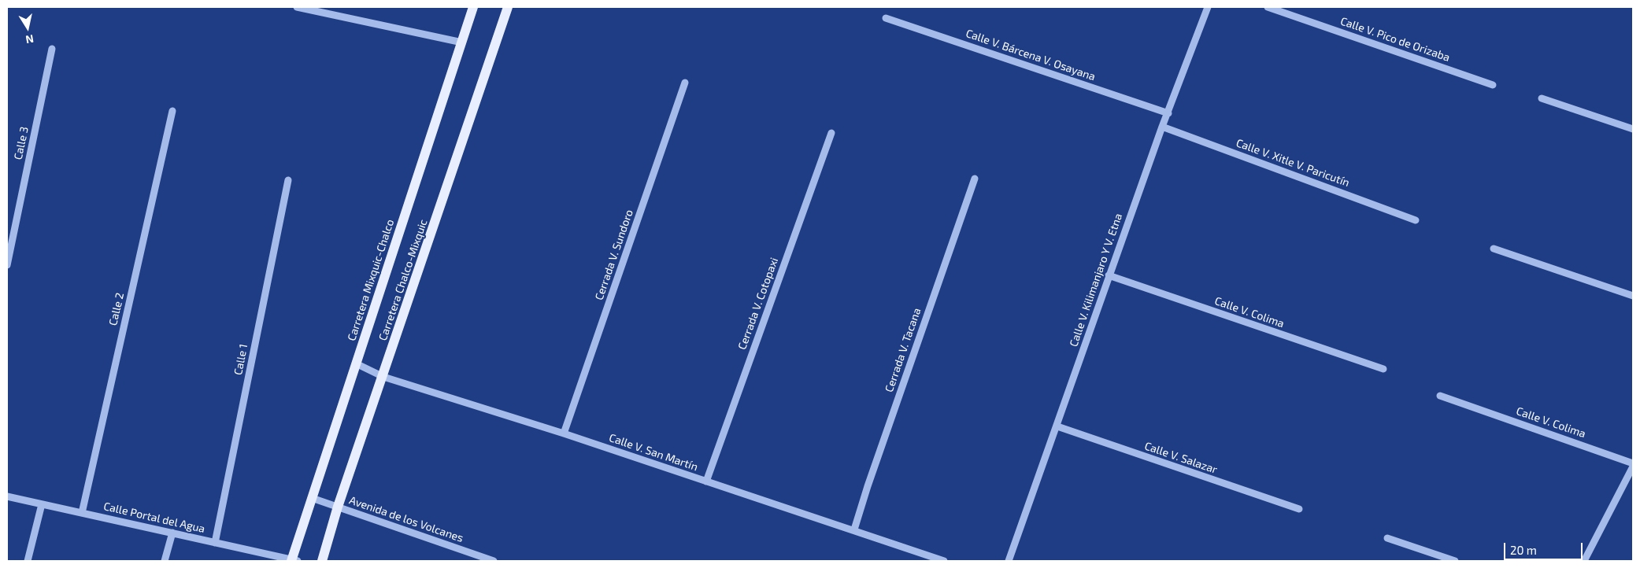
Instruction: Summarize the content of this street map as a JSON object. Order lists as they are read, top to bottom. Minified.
{"streets":{"main road":["Carretera Mixquic-Chalco","Carretera Chalco-Mixquic"],"street":["Calle V. Pico de Orizaba","Calle V. Bárcena V. Osayana","Calle 3","Calle V. Xitle V. Paricutín","Cerrada V. Sundoro","Calle V. Kilimanjaro Y V. Etna","Cerrada V. Cotopaxi","Calle 2","Calle V. Colima","Cerrada V. Tacana","Calle 1","Calle V. San Martín","Calle V. Salazar","Calle Portal del Agua","Avenida de los Volcanes"]},"crossings":[["Calle V. Bárcena V. Osayana","Calle V. Kilimanjaro Y V. Etna"],["Calle V. Xitle V. Paricutín","Calle V. Kilimanjaro Y V. Etna"],["Cerrada V. Sundoro","Calle V. San Martín"],["Carretera Mixquic-Chalco","Calle V. San Martín"],["Carretera Mixquic-Chalco","Calle Portal del Agua"],["Carretera Mixquic-Chalco","Avenida de los Volcanes"],["Carretera Chalco-Mixquic","Calle V. San Martín"],["Carretera Chalco-Mixquic","Avenida de los Volcanes"],["Calle V. Kilimanjaro Y V. Etna","Calle V. Colima"],["Calle V. Kilimanjaro Y V. Etna","Calle V. Salazar"],["Cerrada V. Cotopaxi","Calle V. San Martín"],["Calle 2","Calle Portal del Agua"],["Cerrada V. Tacana","Calle V. San Martín"],["Calle 1","Calle Portal del Agua"]],"scale_bar":"20 m","north":"bottom"}
